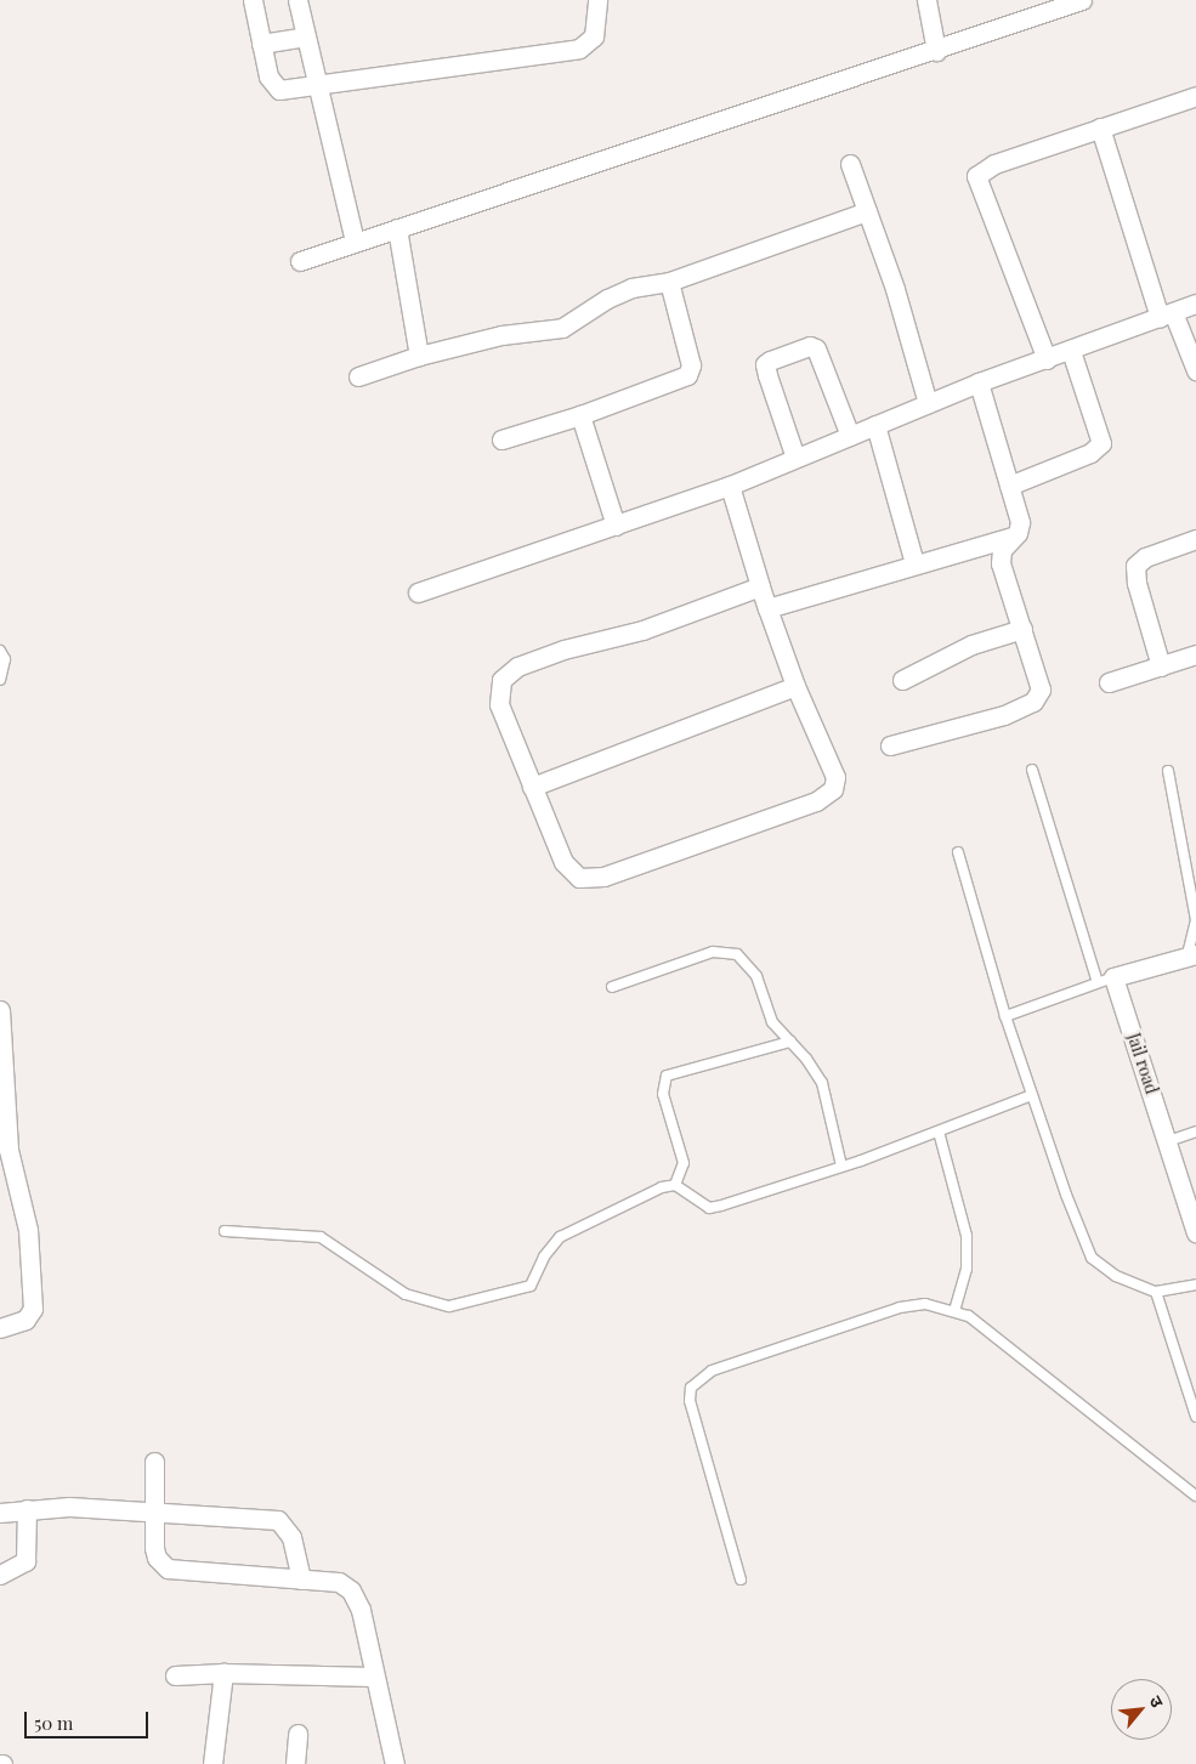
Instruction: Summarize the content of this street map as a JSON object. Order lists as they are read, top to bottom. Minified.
{"streets":{"street":["Jail road"]},"scale_bar":"50 m","north":"top right"}
